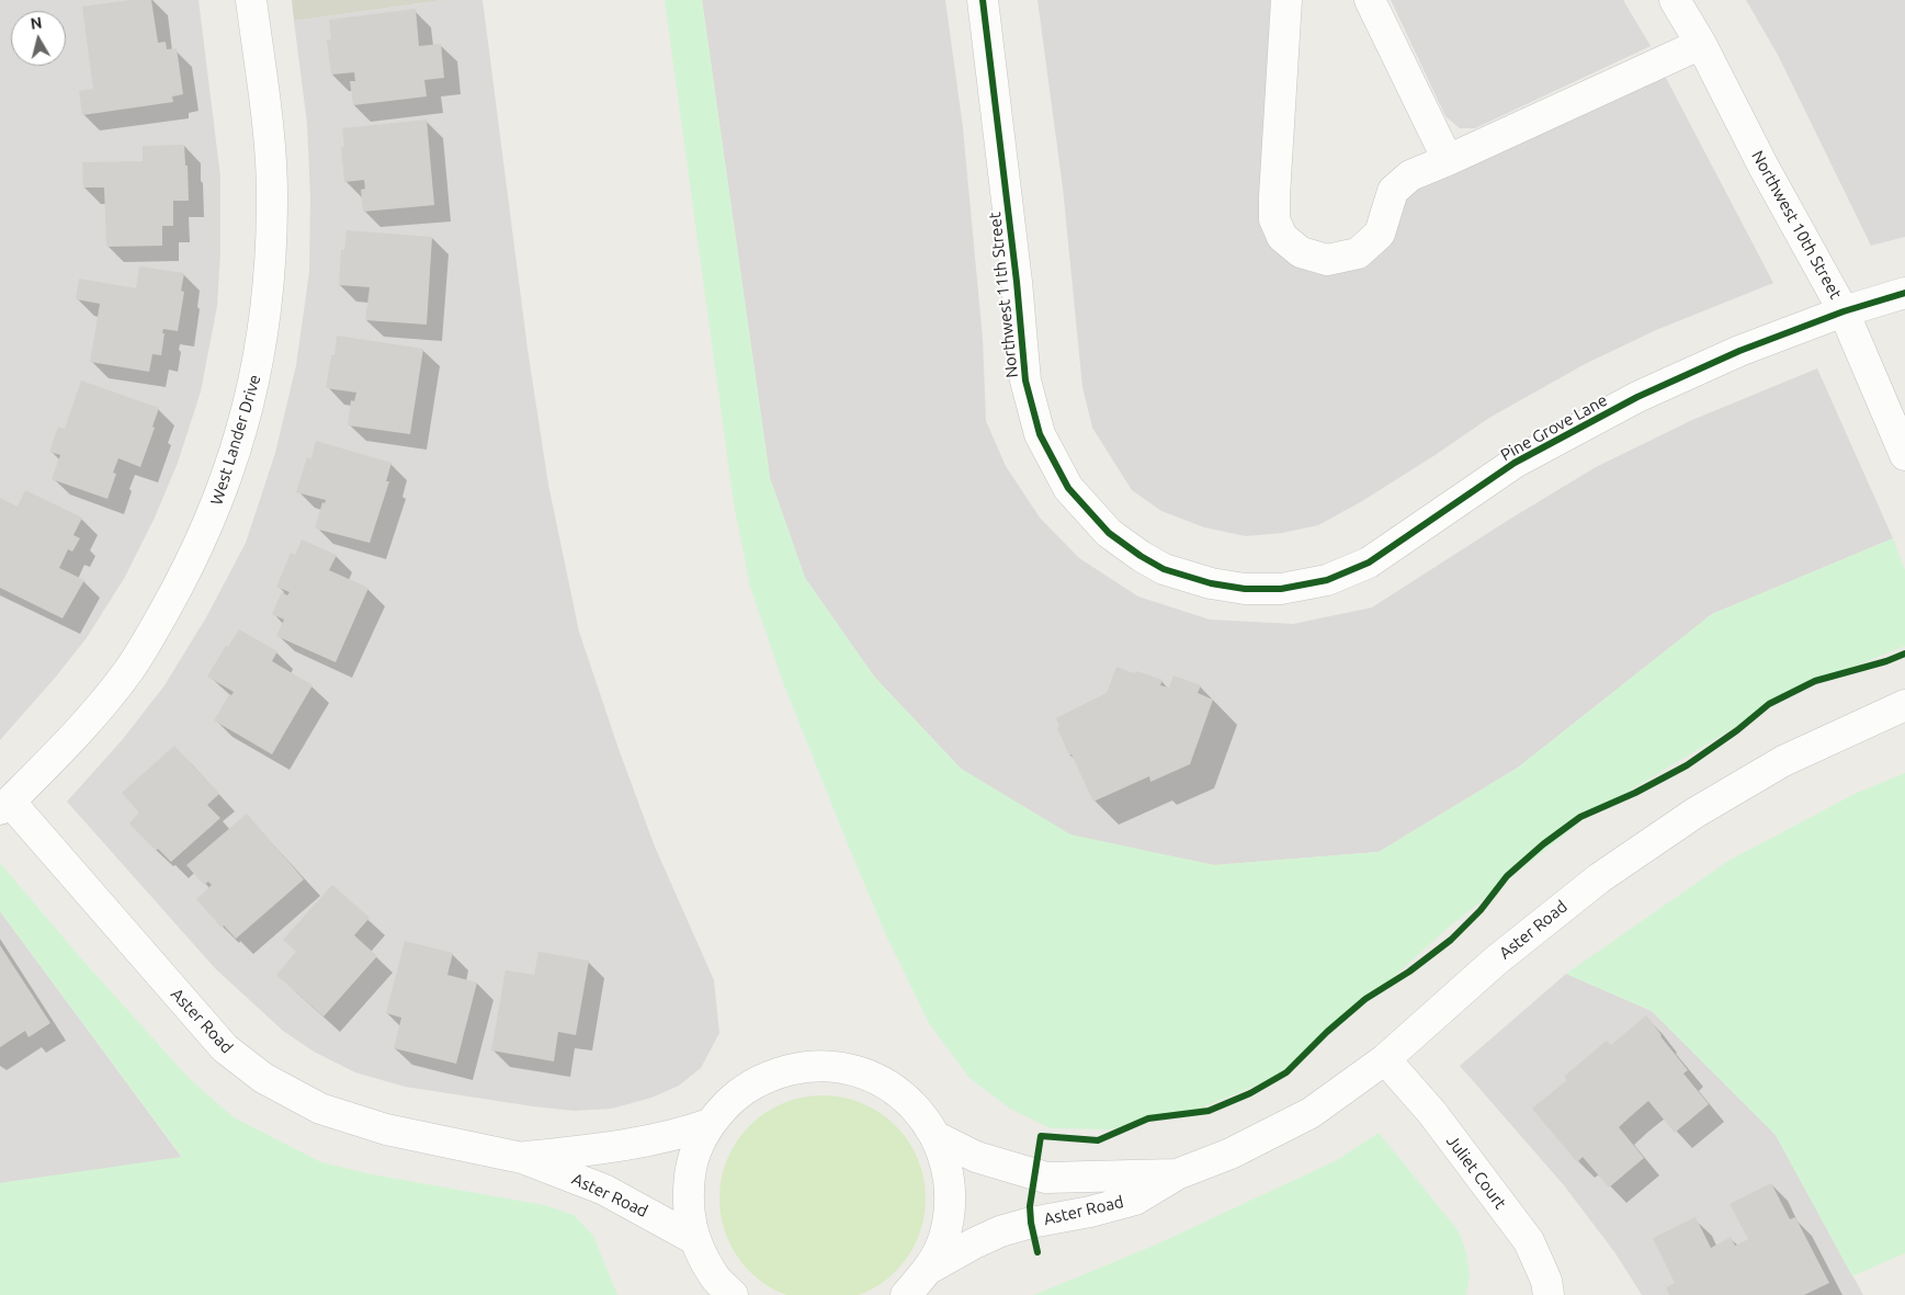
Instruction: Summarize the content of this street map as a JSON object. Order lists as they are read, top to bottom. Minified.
{"streets":{"street":["Northwest 10th Street","Northwest 11th Street","Pine Grove Lane","West Lander Drive","Aster Road","Juliet Court"]},"crossings":[["Northwest 10th Street","Pine Grove Lane"],["Northwest 11th Street","Pine Grove Lane"],["West Lander Drive","Aster Road"],["Aster Road","Juliet Court"]],"north":"top"}
